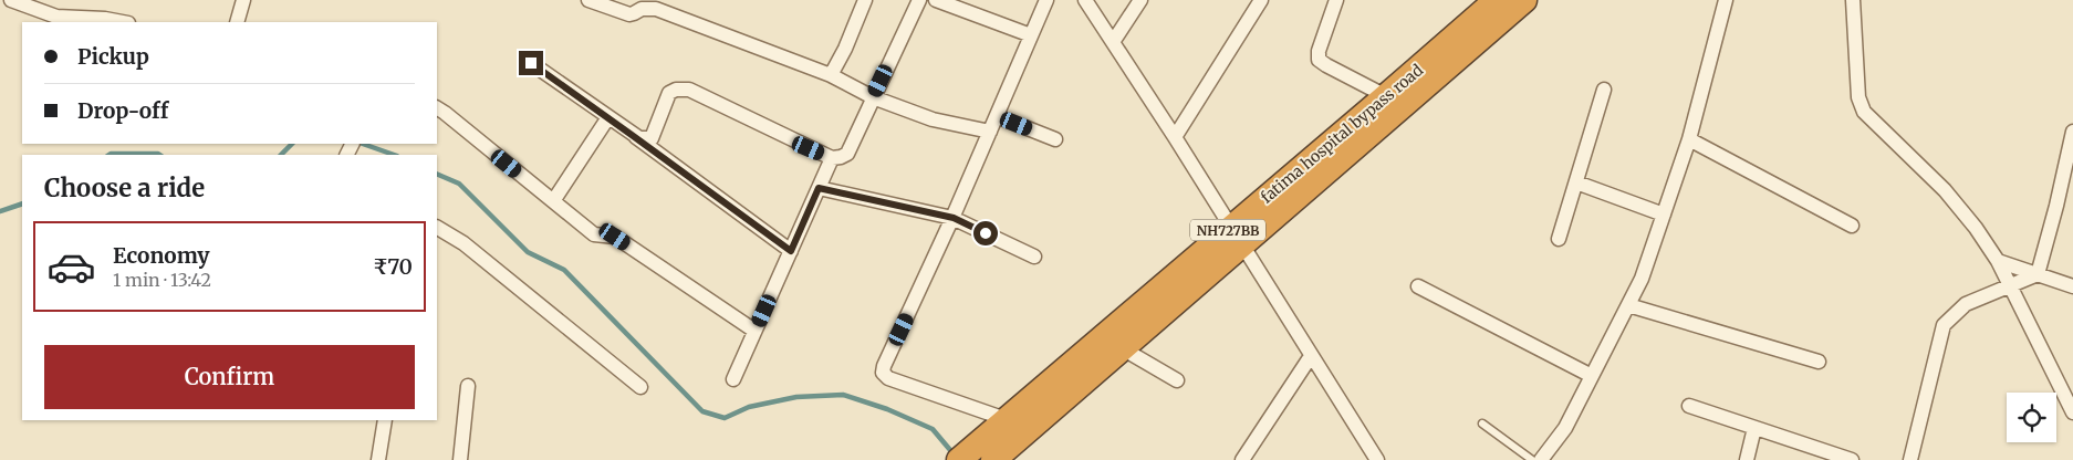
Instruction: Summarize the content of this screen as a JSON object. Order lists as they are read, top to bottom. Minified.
{"streets":{"highway":["fatima hospital bypass road","NH727BB"]},"page":{"banner":["Pickup","Drop-off"],"heading":"Choose a ride","list":[{"name":"Economy","note":"1 min · 13:42","value":"₹70"}],"buttons":"Confirm"}}
